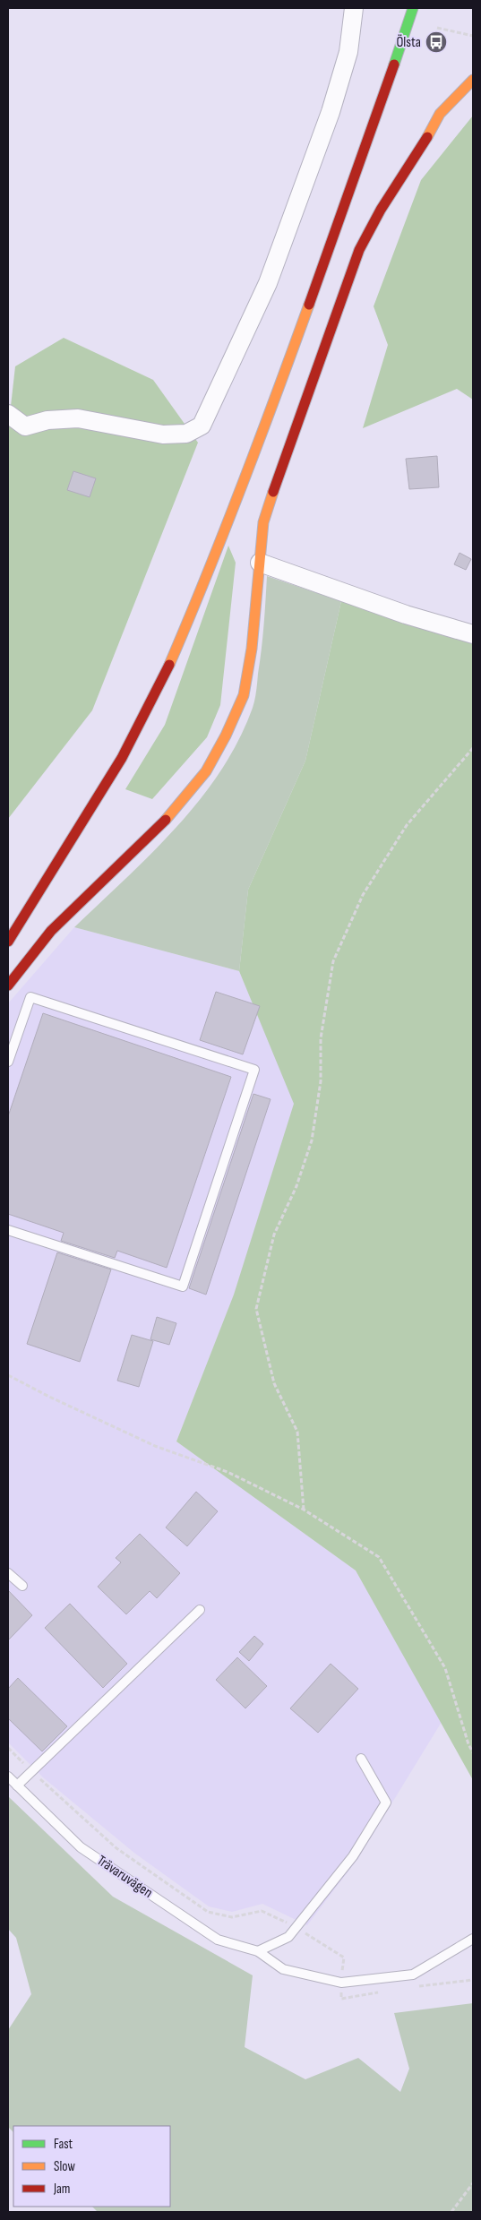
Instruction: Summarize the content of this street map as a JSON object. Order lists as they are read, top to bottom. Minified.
{"streets":{"lane":["Trävaruvägen"]},"places":{"bus stop":["Ölsta"]},"legend":["Fast","Slow","Jam"]}
